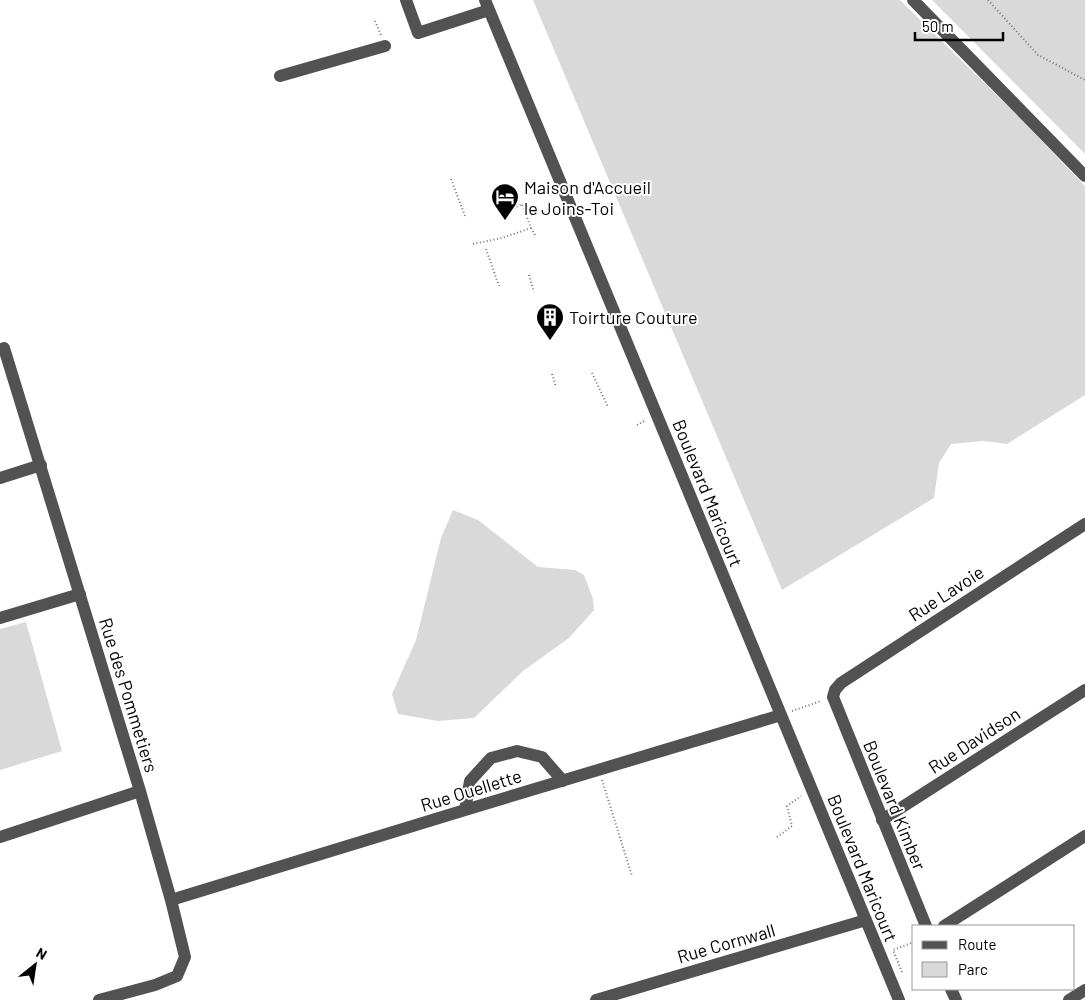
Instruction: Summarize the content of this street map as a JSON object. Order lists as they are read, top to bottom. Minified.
{"streets":{"street":["Boulevard Maricourt","Rue Lavoie","Rue des Pommetiers","Rue Davidson","Rue Ouellette","Boulevard Kimber","Rue Cornwall"]},"crossings":[["Boulevard Maricourt","Rue Ouellette"],["Boulevard Maricourt","Rue Cornwall"],["Rue Lavoie","Boulevard Kimber"],["Rue des Pommetiers","Rue Ouellette"],["Rue Davidson","Boulevard Kimber"]],"places":{"hotel":["Maison d'Accueil le Joins-Toi"],"building":["Toirture Couture"]},"legend":["Route","Parc"],"scale_bar":"50 m","north":"top right"}
